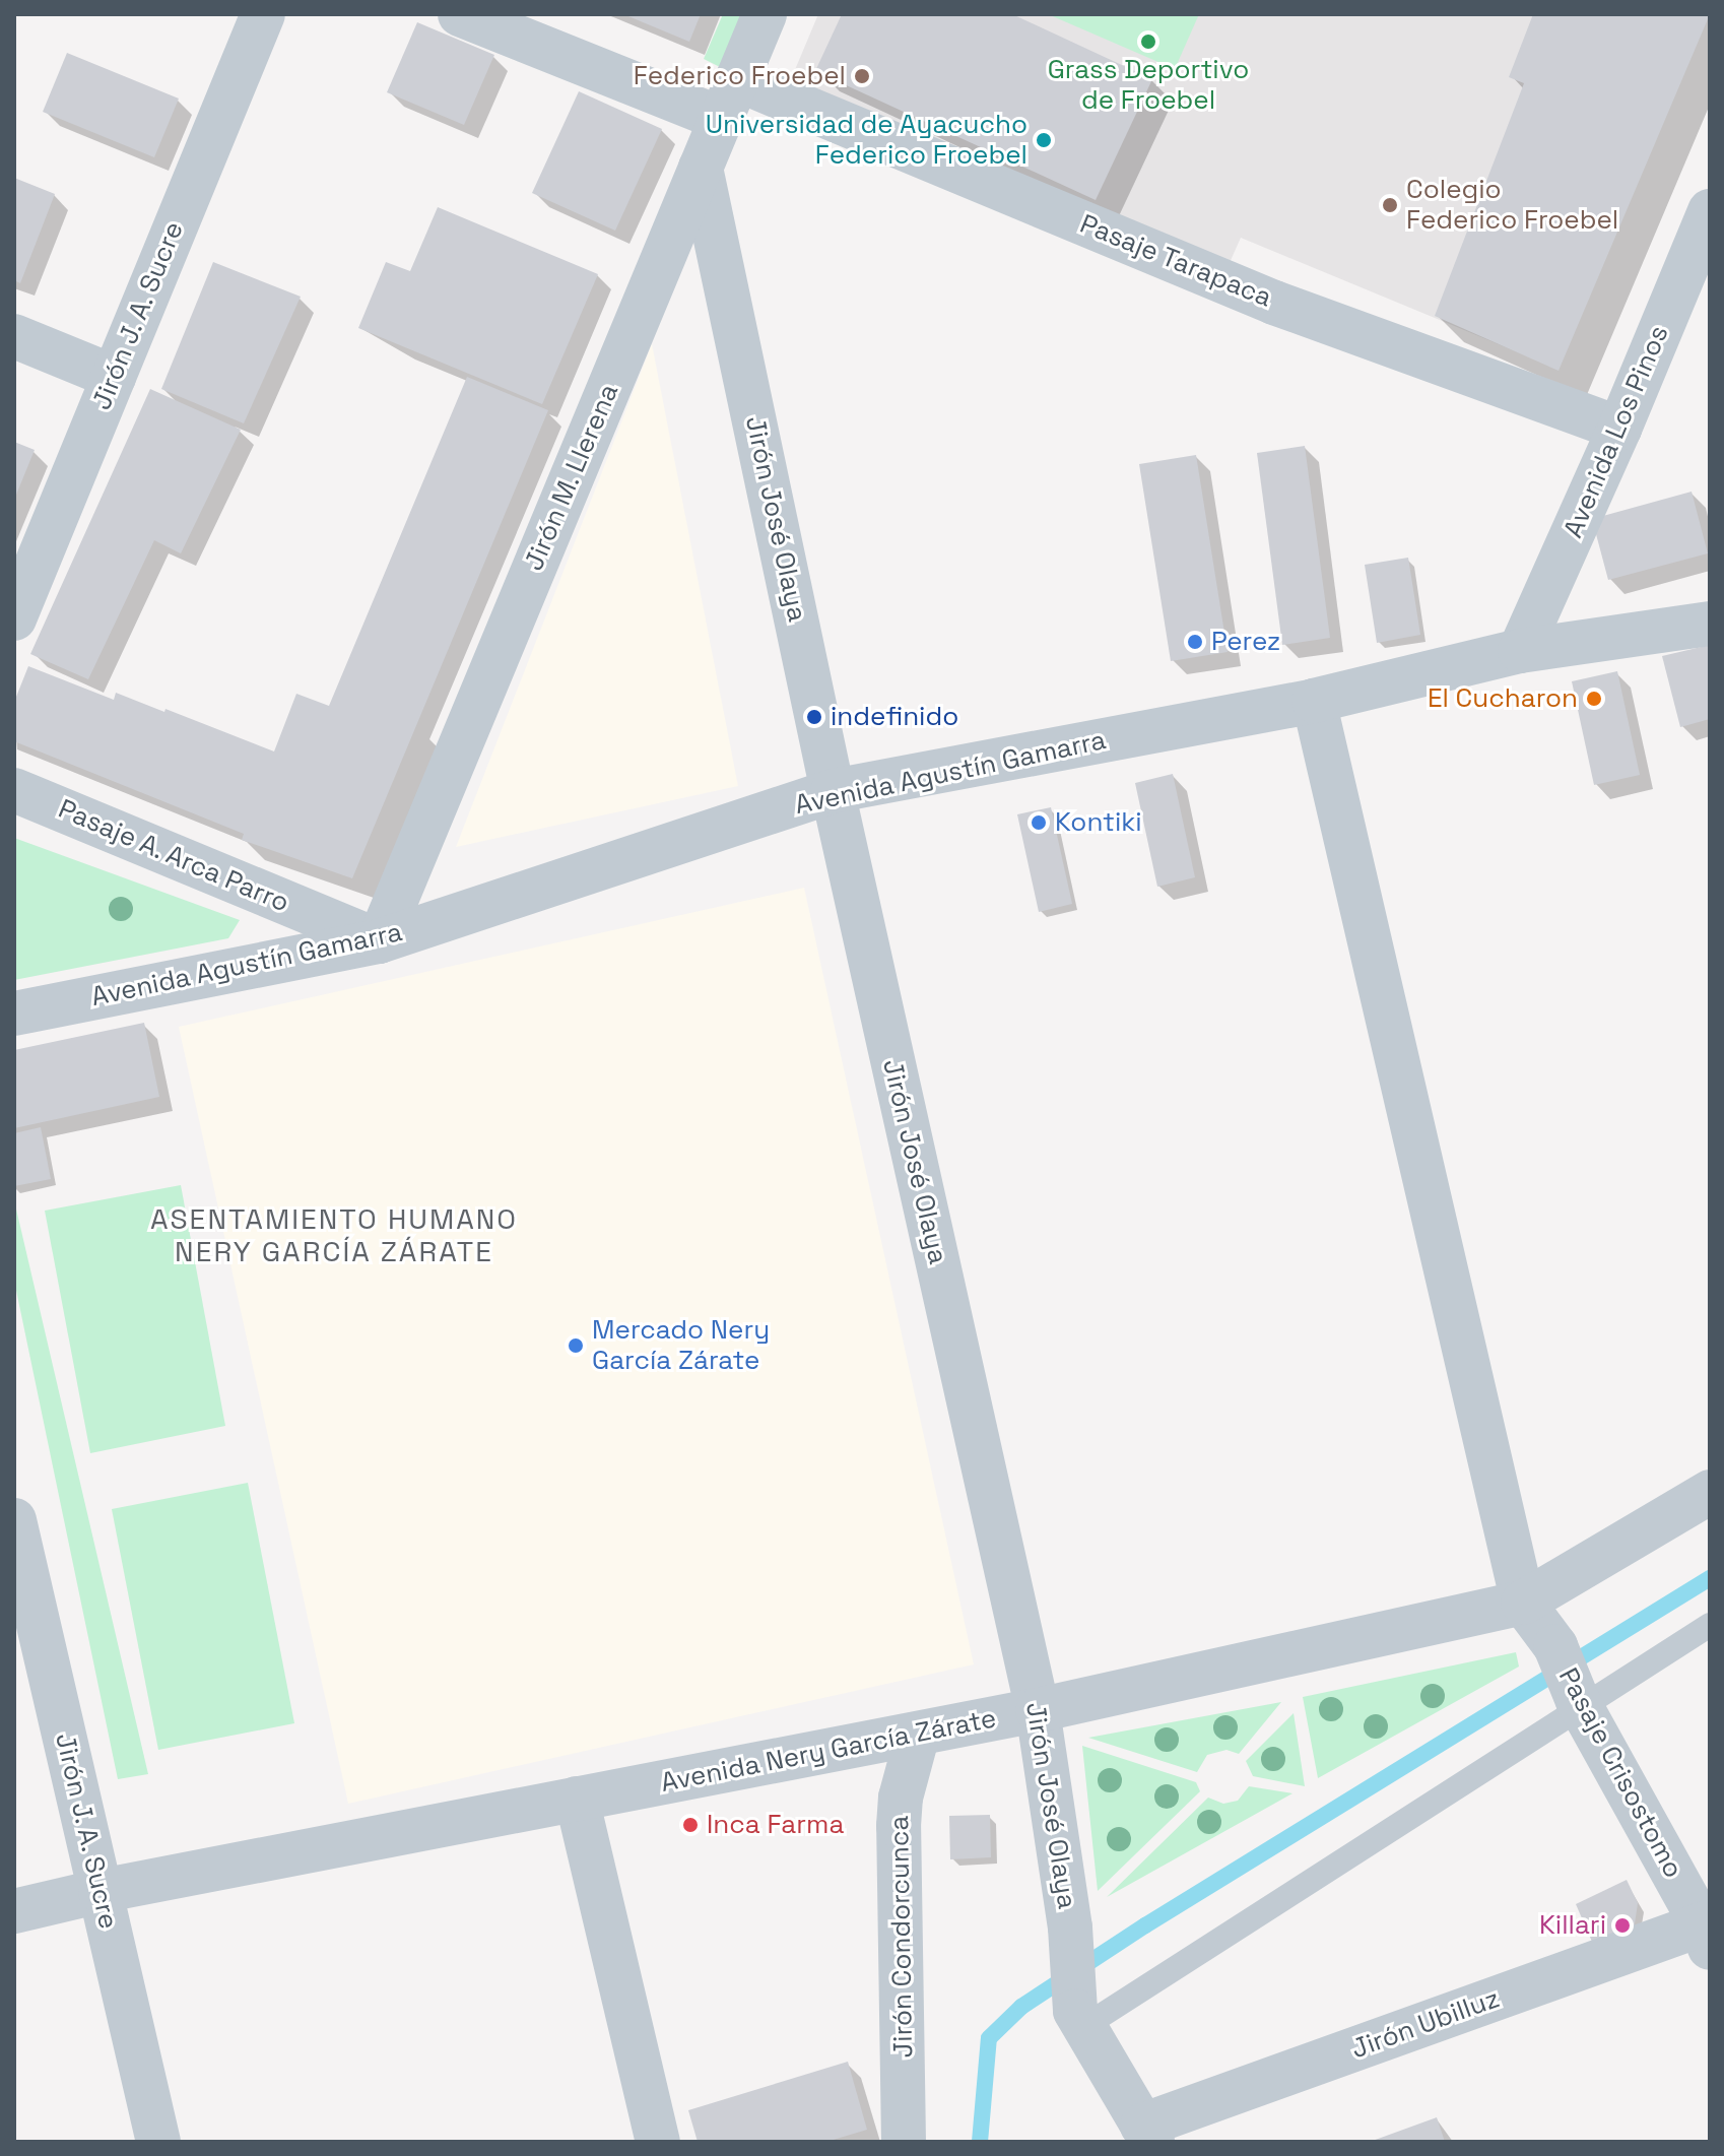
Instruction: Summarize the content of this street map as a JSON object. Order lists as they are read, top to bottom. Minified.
{"streets":{"street":["Pasaje Tarapaca","Jirón J. A. Sucre","Avenida Los Pinos","Jirón M. Llerena","Jirón José Olaya","Avenida Agustín Gamarra","Pasaje A. Arca Parro","Avenida Nery García Zárate","Pasaje Crisostomo","Jirón Condorcunca","Jirón Ubilluz"]},"crossings":[["Pasaje Tarapaca","Avenida Los Pinos"],["Pasaje Tarapaca","Jirón M. Llerena"],["Jirón J. A. Sucre","Avenida Nery García Zárate"],["Avenida Los Pinos","Avenida Agustín Gamarra"],["Jirón M. Llerena","Jirón José Olaya"],["Jirón M. Llerena","Avenida Agustín Gamarra"],["Jirón M. Llerena","Pasaje A. Arca Parro"],["Jirón José Olaya","Avenida Agustín Gamarra"],["Jirón José Olaya","Avenida Nery García Zárate"],["Jirón José Olaya","Jirón Ubilluz"],["Avenida Agustín Gamarra","Pasaje A. Arca Parro"],["Avenida Nery García Zárate","Pasaje Crisostomo"],["Avenida Nery García Zárate","Jirón Condorcunca"],["Pasaje Crisostomo","Jirón Ubilluz"]],"districts":["ASENTAMIENTO HUMANO NERY GARCÍA ZÁRATE"],"places":["Grass Deportivo de Froebel","Federico Froebel","Universidad de Ayacucho Federico Froebel","Colegio Federico Froebel","Perez","El Cucharon","indefinido","Kontiki","Mercado Nery García Zárate","Inca Farma","Killari"]}
